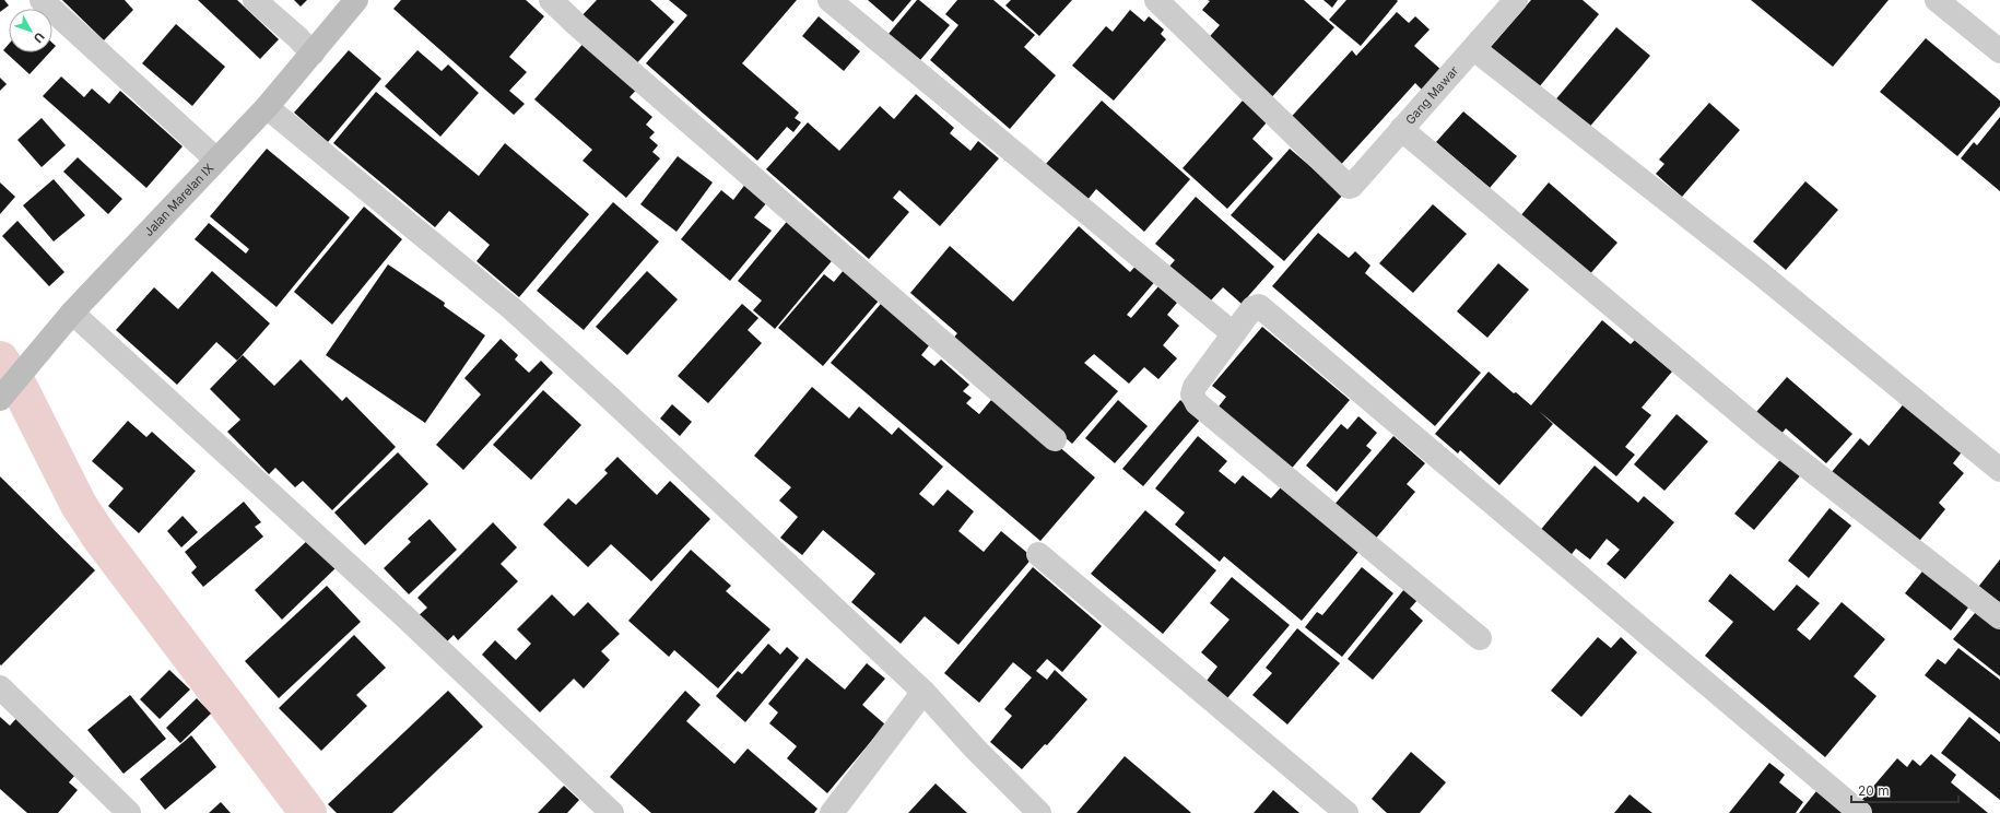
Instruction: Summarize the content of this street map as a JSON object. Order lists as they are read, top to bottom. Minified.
{"streets":{"main road":["Jalan Marelan IX"],"street":["Gang Mawar"]},"scale_bar":"20 m","north":"bottom right"}
